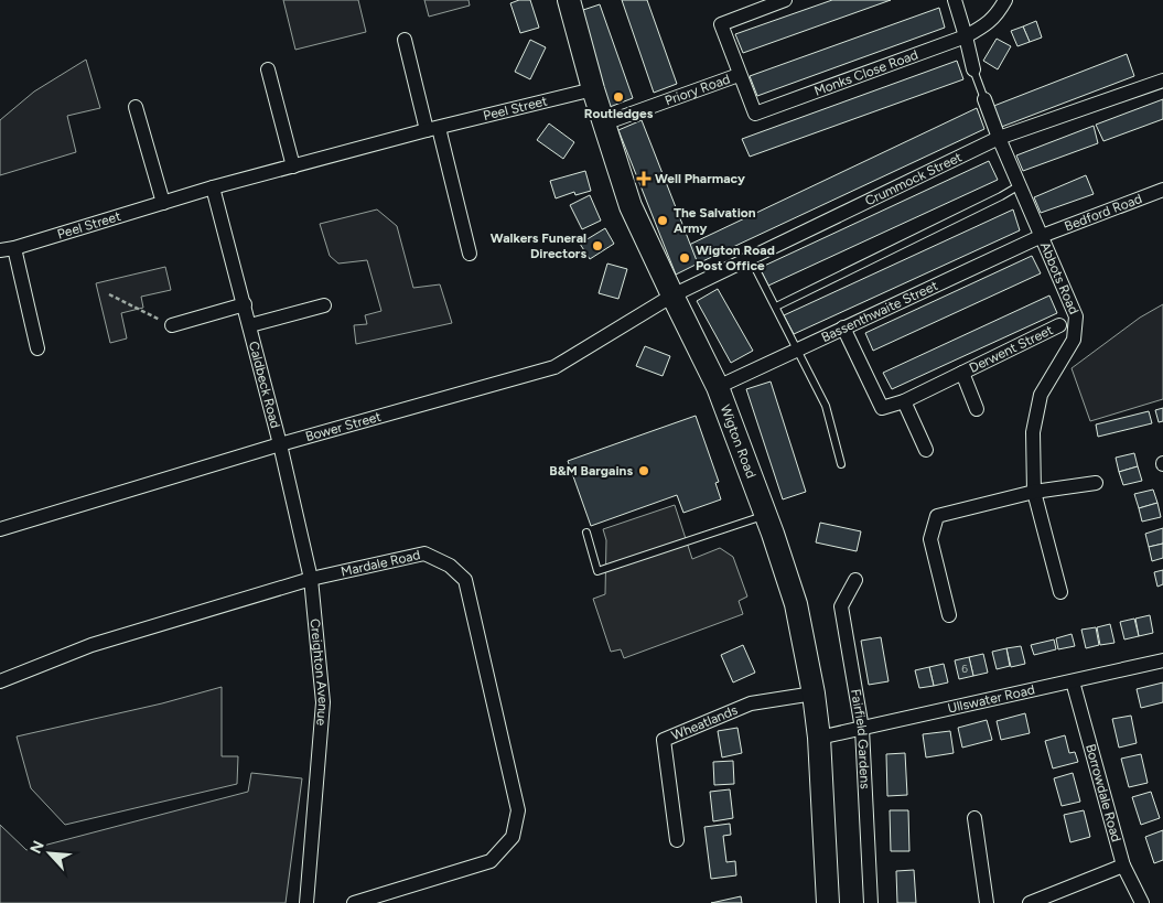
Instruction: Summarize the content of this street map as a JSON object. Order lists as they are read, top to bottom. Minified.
{"streets":{"main road":["Wigton Road"],"street":["Monks Close Road","Priory Road","Peel Street","Crummock Street","Bedford Road","Abbots Road","Bassenthwaite Street","Derwent Street","Caldbeck Road","Bower Street","Mardale Road","Creighton Avenue","Ullswater Road","Wheatlands","Fairfield Gardens","Borrowdale Road"]},"crossings":[["Monks Close Road","Priory Road"],["Priory Road","Wigton Road"],["Peel Street","Caldbeck Road"],["Peel Street","Wigton Road"],["Crummock Street","Abbots Road"],["Crummock Street","Bower Street"],["Crummock Street","Wigton Road"],["Bedford Road","Abbots Road"],["Bedford Road","Bassenthwaite Street"],["Abbots Road","Bassenthwaite Street"],["Bassenthwaite Street","Derwent Street"],["Bassenthwaite Street","Wigton Road"],["Caldbeck Road","Bower Street"],["Caldbeck Road","Creighton Avenue"],["Bower Street","Wigton Road"],["Bower Street","Creighton Avenue"],["Wigton Road","Ullswater Road"],["Wigton Road","Wheatlands"],["Mardale Road","Creighton Avenue"],["Ullswater Road","Fairfield Gardens"],["Ullswater Road","Borrowdale Road"]],"places":{"other":["Routledges","The Salvation Army","Walkers Funeral Directors","Wigton Road Post Office","B&M Bargains"],"health":["Well Pharmacy"]},"house_numbers":["6"],"north":"top left"}
